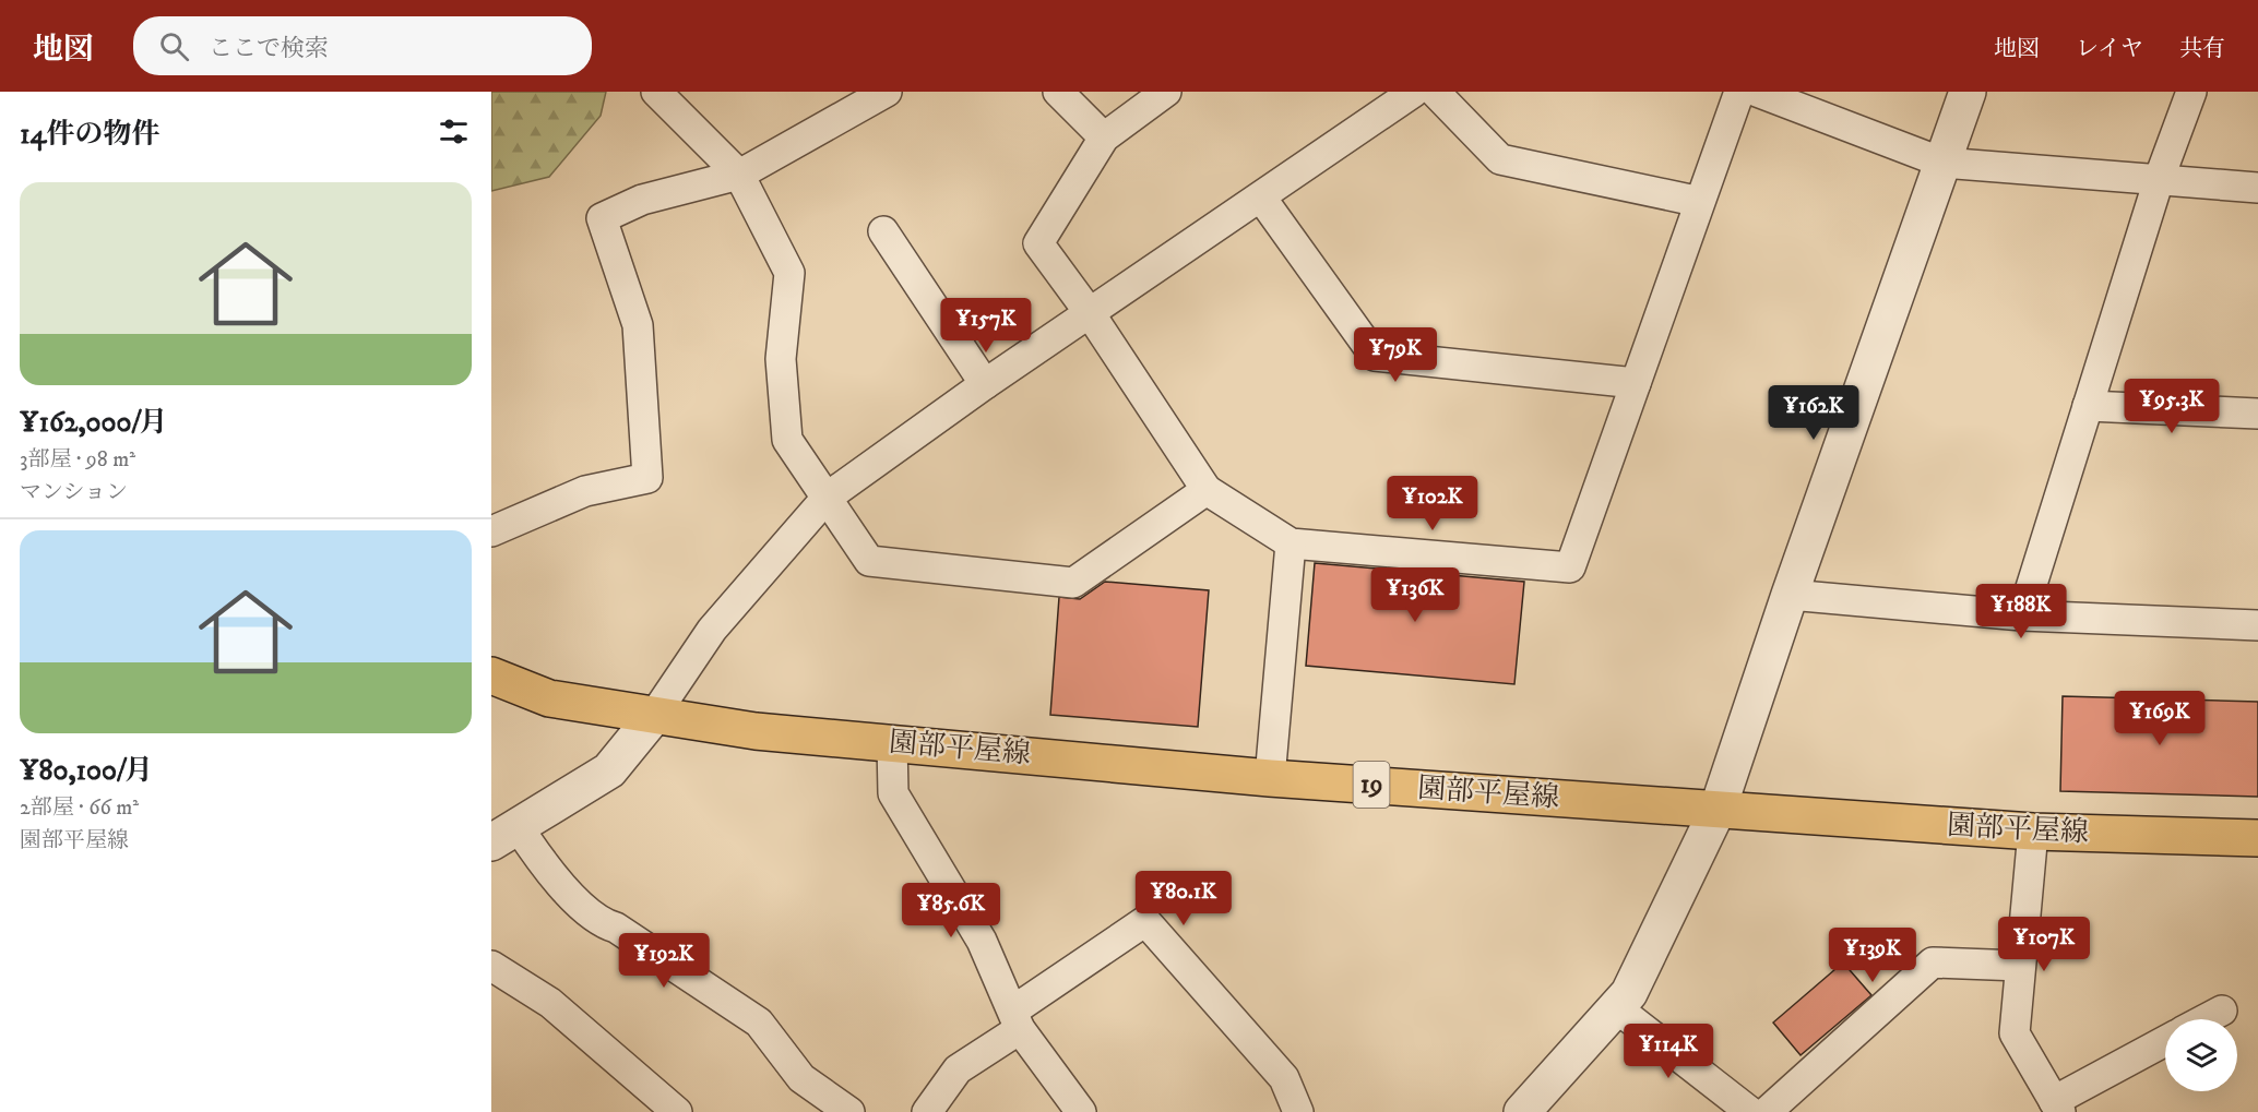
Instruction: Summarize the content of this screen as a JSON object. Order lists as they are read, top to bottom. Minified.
{"streets":{"main road":["園部平屋線","19"]},"page":{"header":"地図","search":"ここで検索","nav":["地図","レイヤ","共有"],"heading":"14件の物件","list":[{"name":"¥162,000/月","note":"3部屋 · 98 m² · マンション"},{"name":"¥80,100/月","note":"2部屋 · 66 m² · 園部平屋線"}],"price":["¥157K","¥79K","¥95.3K","¥162K","¥102K","¥136K","¥188K","¥169K","¥80.1K","¥85.6K","¥107K","¥139K","¥192K","¥114K"]}}
